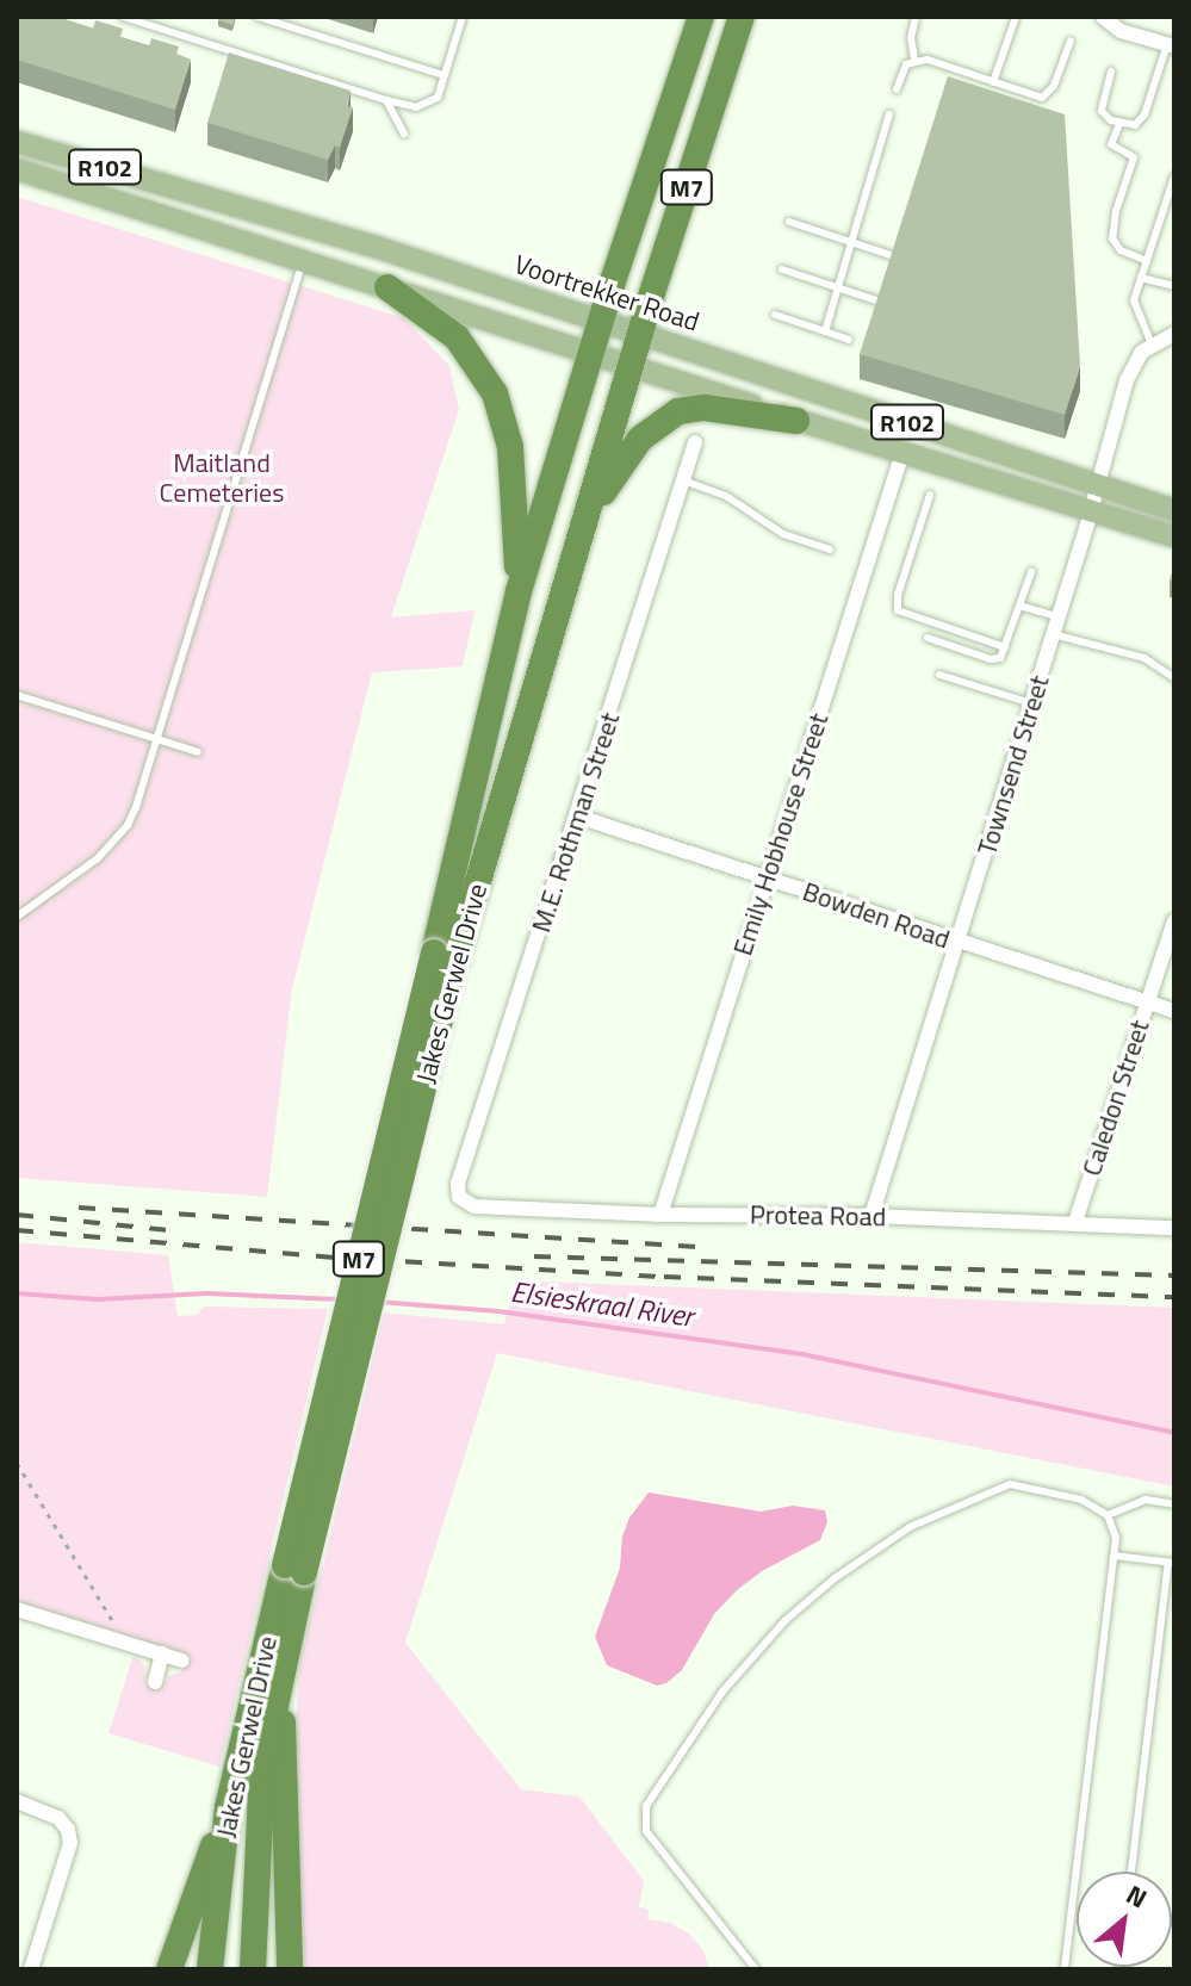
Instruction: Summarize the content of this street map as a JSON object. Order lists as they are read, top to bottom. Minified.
{"streets":{"highway":["M7","Jakes Gerwel Drive"],"main road":["R102","Voortrekker Road"],"street":["Townsend Street","M.E. Rothman Street","Emily Hobhouse Street","Bowden Road","Caledon Street","Protea Road"]},"crossings":[["R102","Townsend Street"],["R102","Emily Hobhouse Street"],["R102","Jakes Gerwel Drive"],["Voortrekker Road","Townsend Street"],["Voortrekker Road","Jakes Gerwel Drive"],["Townsend Street","Bowden Road"],["Townsend Street","Protea Road"],["M.E. Rothman Street","Bowden Road"],["M.E. Rothman Street","Protea Road"],["Emily Hobhouse Street","Bowden Road"],["Emily Hobhouse Street","Protea Road"],["Bowden Road","Caledon Street"],["Caledon Street","Protea Road"]],"water":["Elsieskraal River"],"parks":["Maitland Cemeteries"],"north":"top right"}
